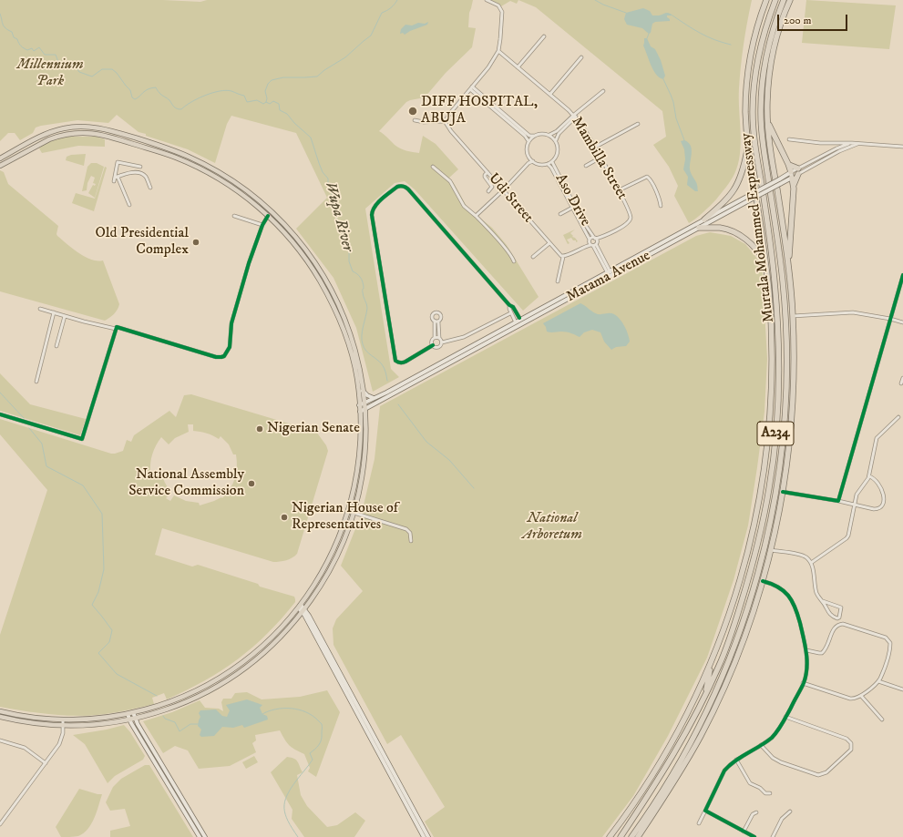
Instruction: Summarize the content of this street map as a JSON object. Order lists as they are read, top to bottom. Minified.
{"streets":{"highway":["Murtala Mohammed Expressway","A234"],"main road":["Matama Avenue"],"street":["Mambilla Street","Udi Street","Aso Drive"]},"crossings":[["Aso Drive","Matama Avenue"]],"water":["Wupa River"],"parks":["Millennium Park","National Arboretum"],"places":["DIFF HOSPITAL, ABUJA","Old Presidential Complex","Nigerian Senate","National Assembly Service Commission","Nigerian House of Representatives"],"scale_bar":"200 m"}
